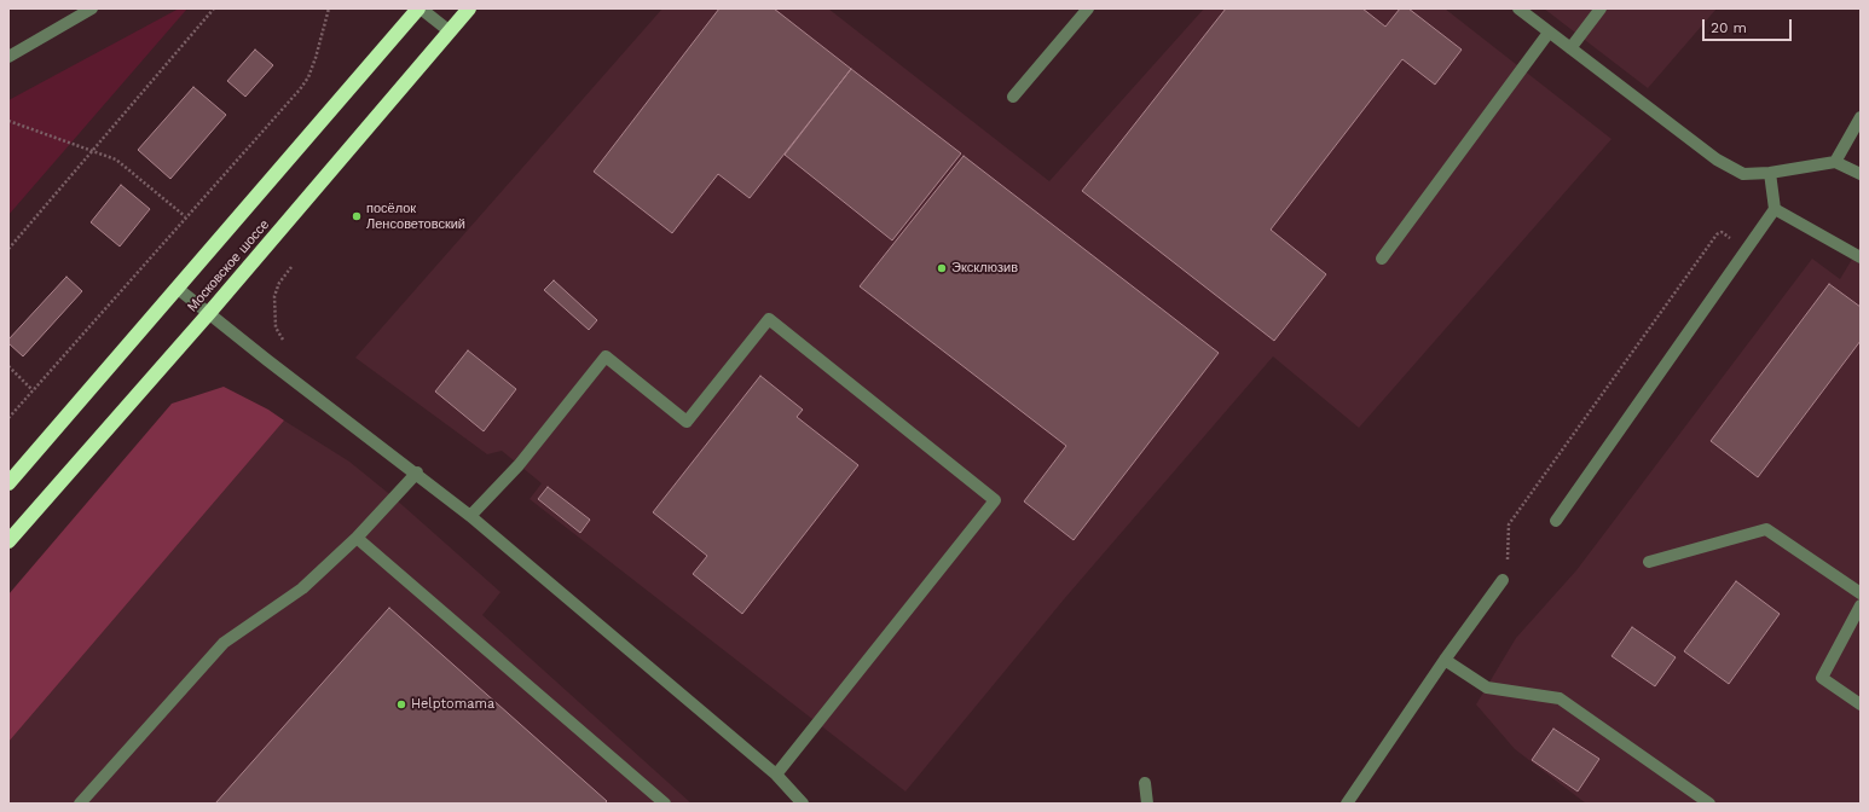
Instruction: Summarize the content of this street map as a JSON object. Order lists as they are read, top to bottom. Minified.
{"streets":{"highway":["Московское шоссе"]},"places":["посёлок Ленсоветовский","Эксклюзив","Helptomama"],"scale_bar":"20 m"}
